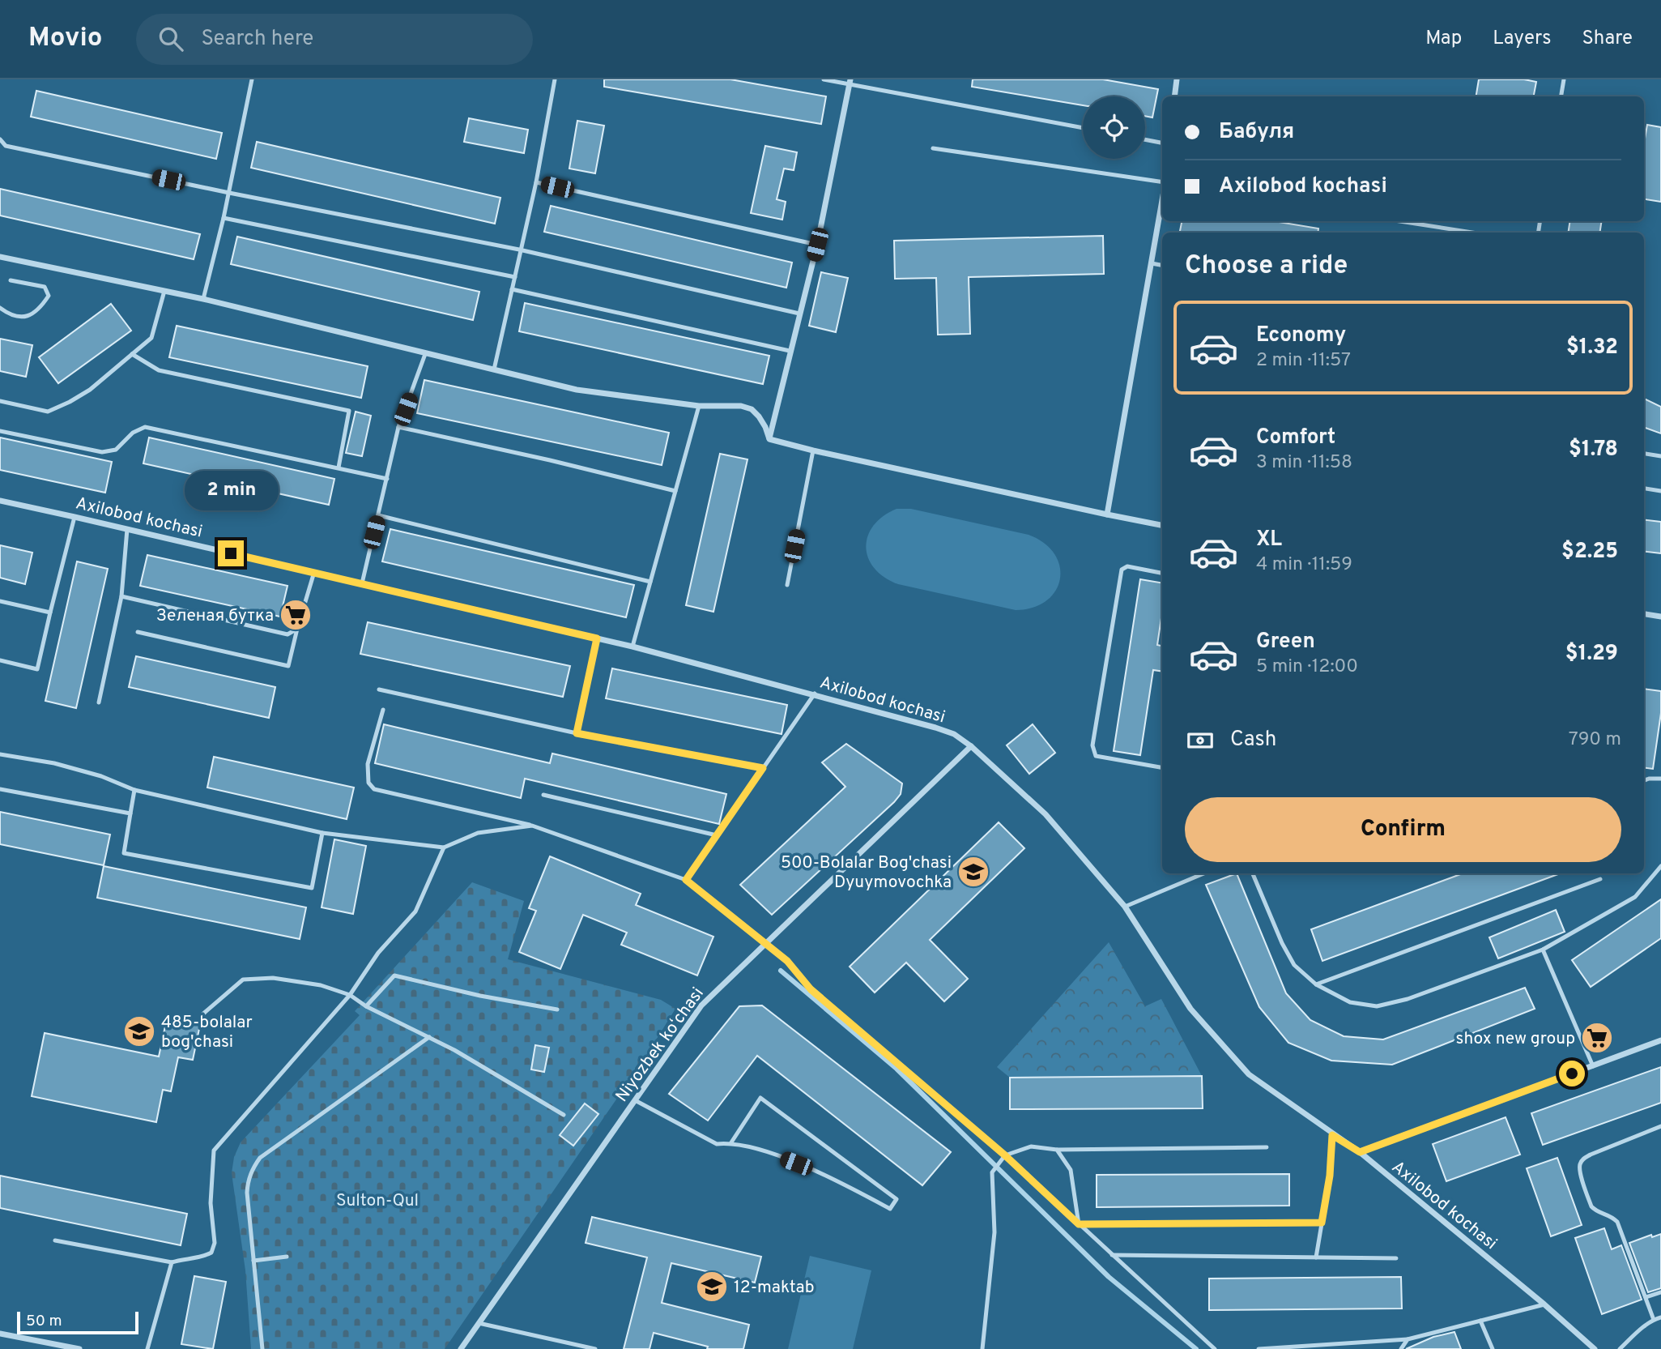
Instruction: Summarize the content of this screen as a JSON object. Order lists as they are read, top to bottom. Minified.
{"streets":{"street":["Axilobod kochasi","Niyozbek koʻchasi"]},"crossings":[["Axilobod kochasi","Niyozbek koʻchasi"]],"parks":["Sulton-Qul"],"places":{"supermarket":["Зеленая бутка","shox new group"],"school or university":["500-Bolalar Bog'chasi Dyuymovochka","485-bolalar bog'chasi","12-maktab"]},"scale_bar":"50 m","page":{"header":"Movio","search":"Search here","nav":["Map","Layers","Share"],"banner":["Бабуля","Axilobod kochasi"],"heading":"Choose a ride","list":[{"name":"Economy","note":"2 min · 11:57","value":"$1.32"},{"name":"Comfort","note":"3 min · 11:58","value":"$1.78"},{"name":"XL","note":"4 min · 11:59","value":"$2.25"},{"name":"Green","note":"5 min · 12:00","value":"$1.29"}],"bubble":"2 min","pay":["Cash","790 m"],"buttons":"Confirm","scale":"50 m"}}
